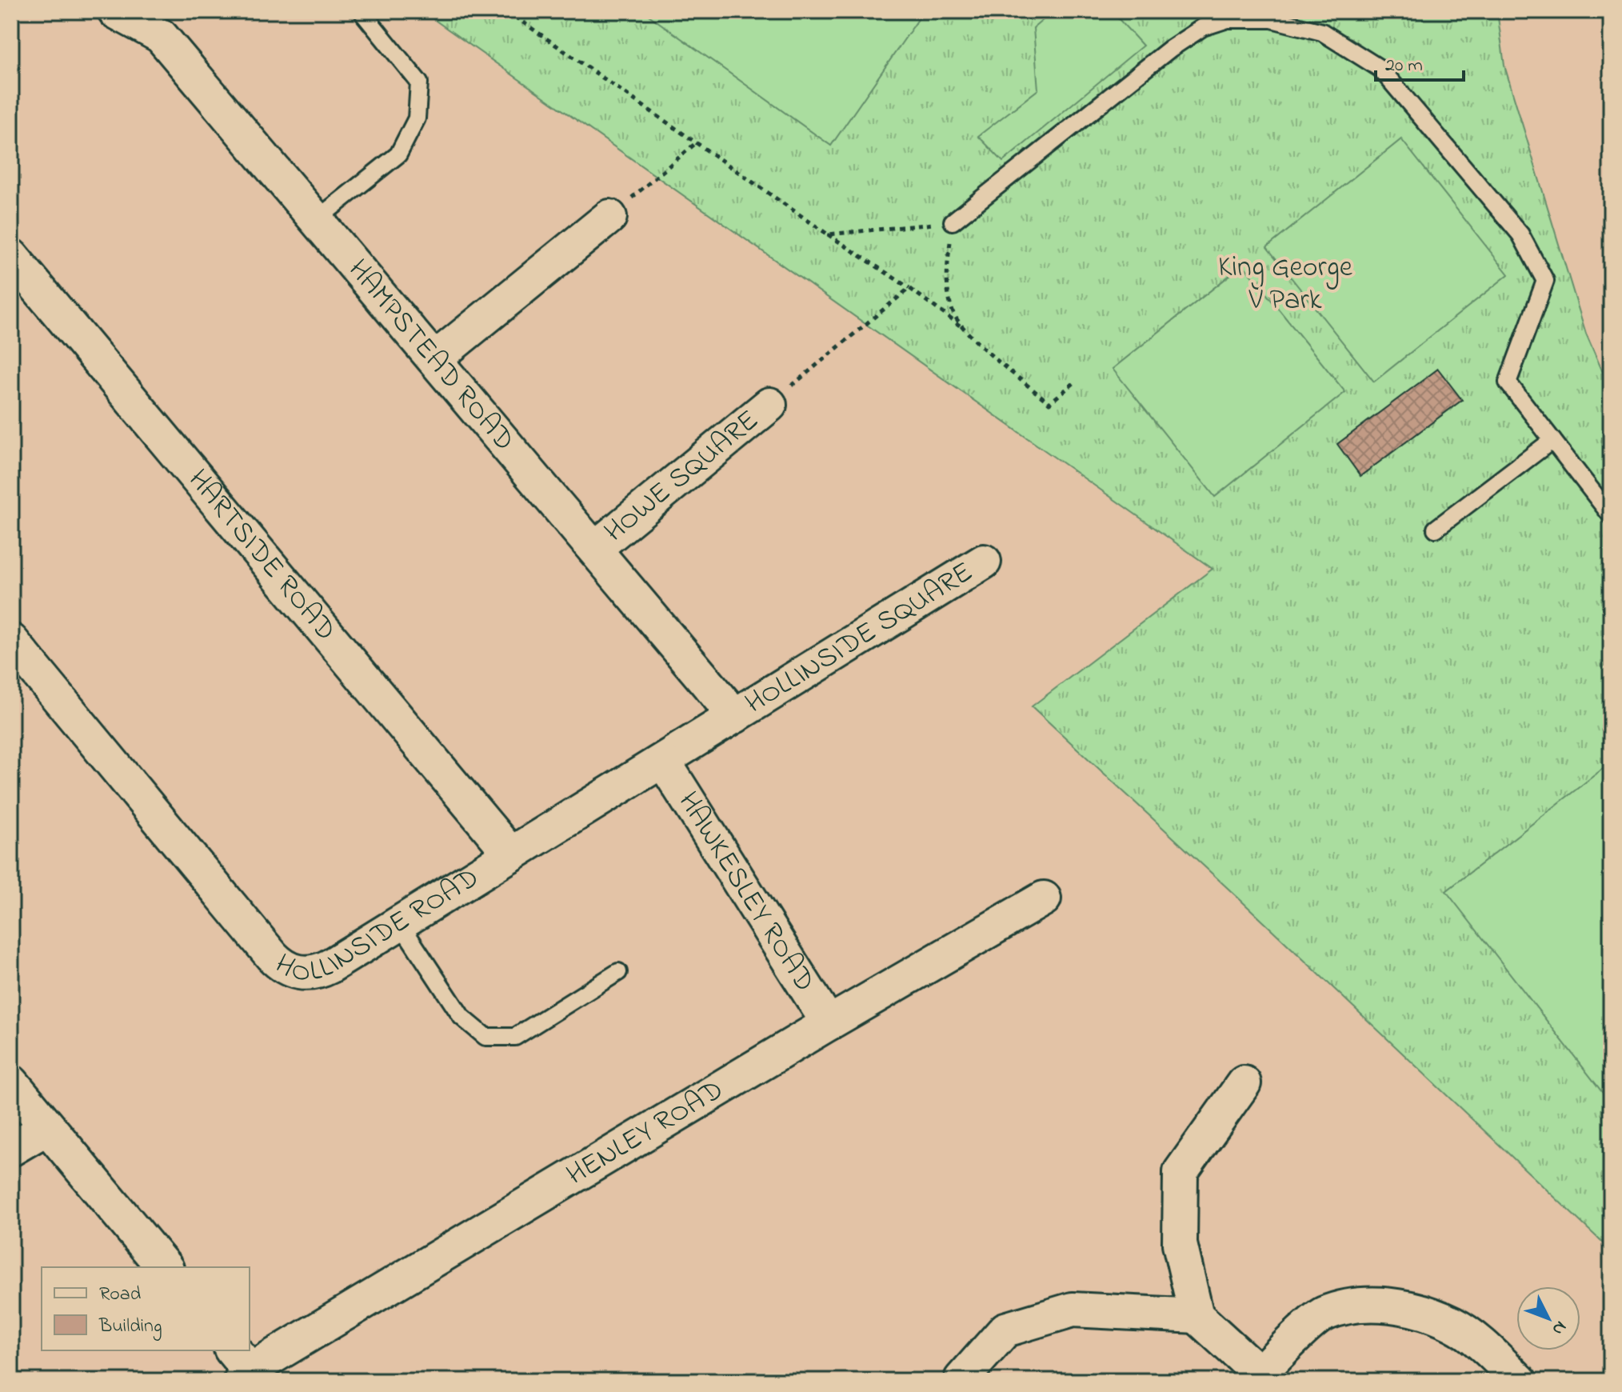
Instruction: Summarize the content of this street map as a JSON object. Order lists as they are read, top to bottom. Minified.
{"streets":{"street":["HAMPSTEAD ROAD","HOWE SQUARE","HARTSIDE ROAD","HOLLINSIDE SQUARE","HAWKESLEY ROAD","HOLLINSIDE ROAD","HENLEY ROAD"]},"crossings":[["HAMPSTEAD ROAD","HOWE SQUARE"],["HAMPSTEAD ROAD","HOLLINSIDE SQUARE"],["HAMPSTEAD ROAD","HOLLINSIDE ROAD"],["HARTSIDE ROAD","HOLLINSIDE ROAD"],["HOLLINSIDE SQUARE","HOLLINSIDE ROAD"],["HAWKESLEY ROAD","HOLLINSIDE ROAD"],["HAWKESLEY ROAD","HENLEY ROAD"]],"parks":["King George V Park"],"legend":["Road","Building"],"scale_bar":"20 m","north":"bottom right"}
